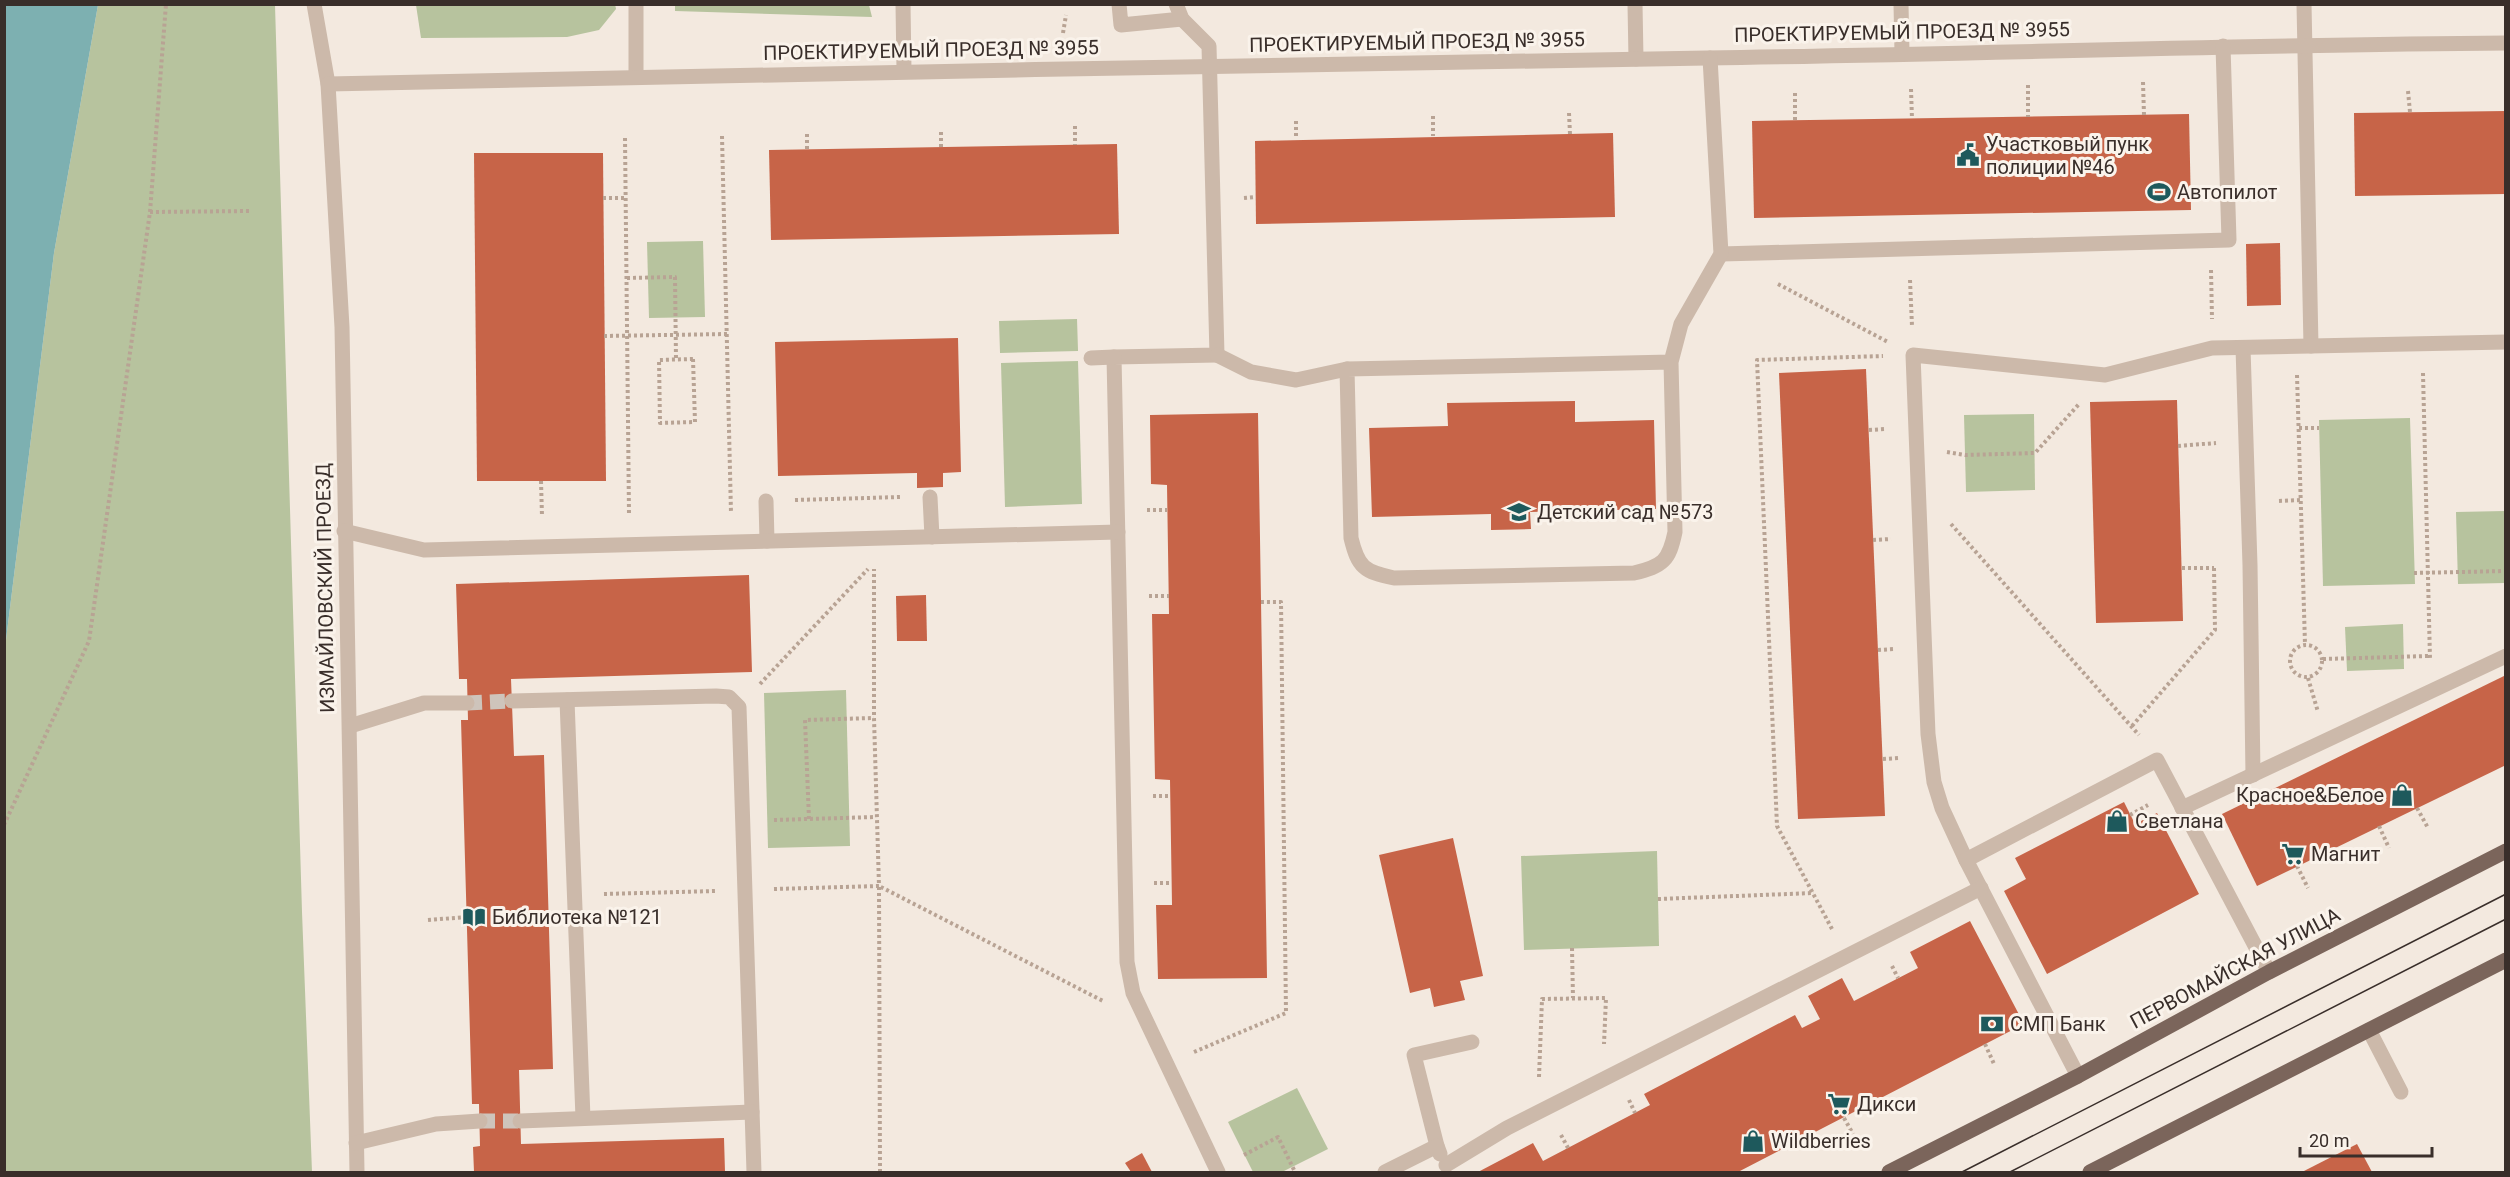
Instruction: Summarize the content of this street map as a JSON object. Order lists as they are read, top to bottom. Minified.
{"streets":{"main road":["ПЕРВОМАЙСКАЯ УЛИЦА"],"street":["ПРОЕКТИРУЕМЫЙ ПРОЕЗД № 3955","ИЗМАЙЛОВСКИЙ ПРОЕЗД"]},"crossings":[["ПРОЕКТИРУЕМЫЙ ПРОЕЗД № 3955","ИЗМАЙЛОВСКИЙ ПРОЕЗД"]],"places":{"public building":["Участковый пунк полиции №46"],"sports":["Автопилот"],"school or university":["Детский сад №573"],"shop":["Красное&Белое","Светлана","Wildberries"],"supermarket":["Магнит","Дикси"],"library":["Библиотека №121"],"bank":["СМП Банк"]},"scale_bar":"20 m"}
